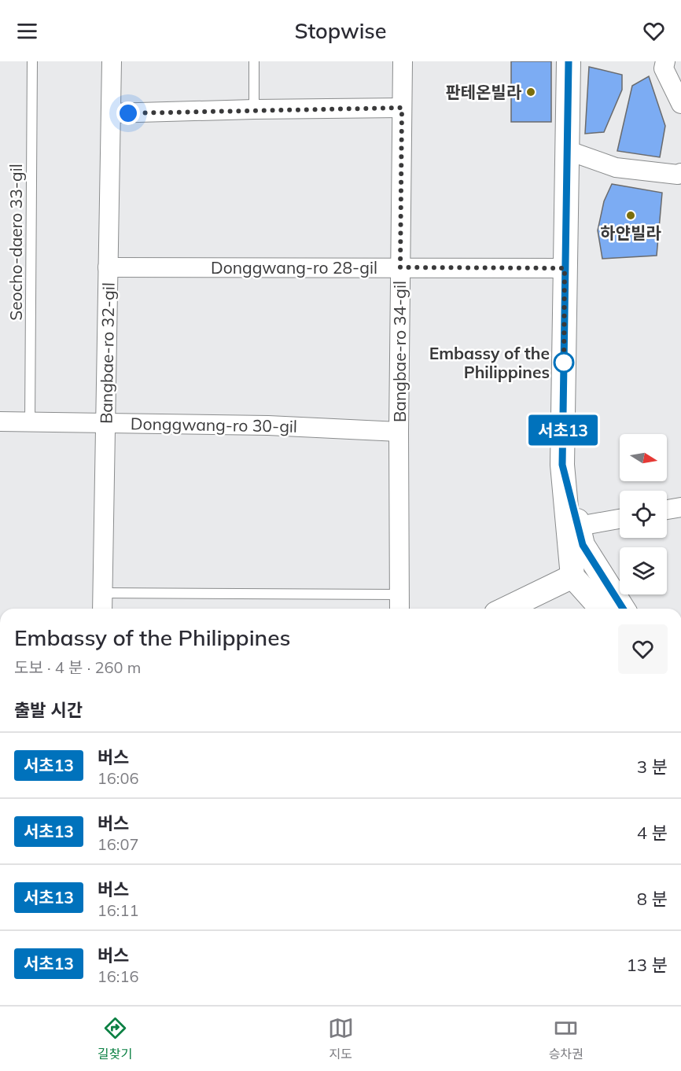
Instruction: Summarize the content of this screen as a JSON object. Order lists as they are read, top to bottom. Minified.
{"streets":{"street":["Donggwang-ro 28-gil","Bangbae-ro 34-gil","Bangbae-ro 32-gil","Donggwang-ro 30-gil"],"lane":["Seocho-daero 33-gil"]},"crossings":[["Seocho-daero 33-gil","Donggwang-ro 30-gil"],["Donggwang-ro 28-gil","Bangbae-ro 34-gil"],["Donggwang-ro 28-gil","Bangbae-ro 32-gil"],["Bangbae-ro 34-gil","Donggwang-ro 30-gil"],["Bangbae-ro 32-gil","Donggwang-ro 30-gil"]],"places":["판테온빌라","하얀빌라","Embassy of the Philippines"],"lines":["bus line 서초13"],"north":"right","page":{"header":"Stopwise","on_map":"서초13","heading":[["Embassy of the Philippines","도보 · 4 분 · 260 m"],"출발 시간"],"list":[{"mark":"서초13","name":"버스","note":"16:06","value":"3 분"},{"mark":"서초13","name":"버스","note":"16:07","value":"4 분"},{"mark":"서초13","name":"버스","note":"16:11","value":"8 분"},{"mark":"서초13","name":"버스","note":"16:16","value":"13 분"}],"tabs":["길찾기","지도","승차권"]}}
